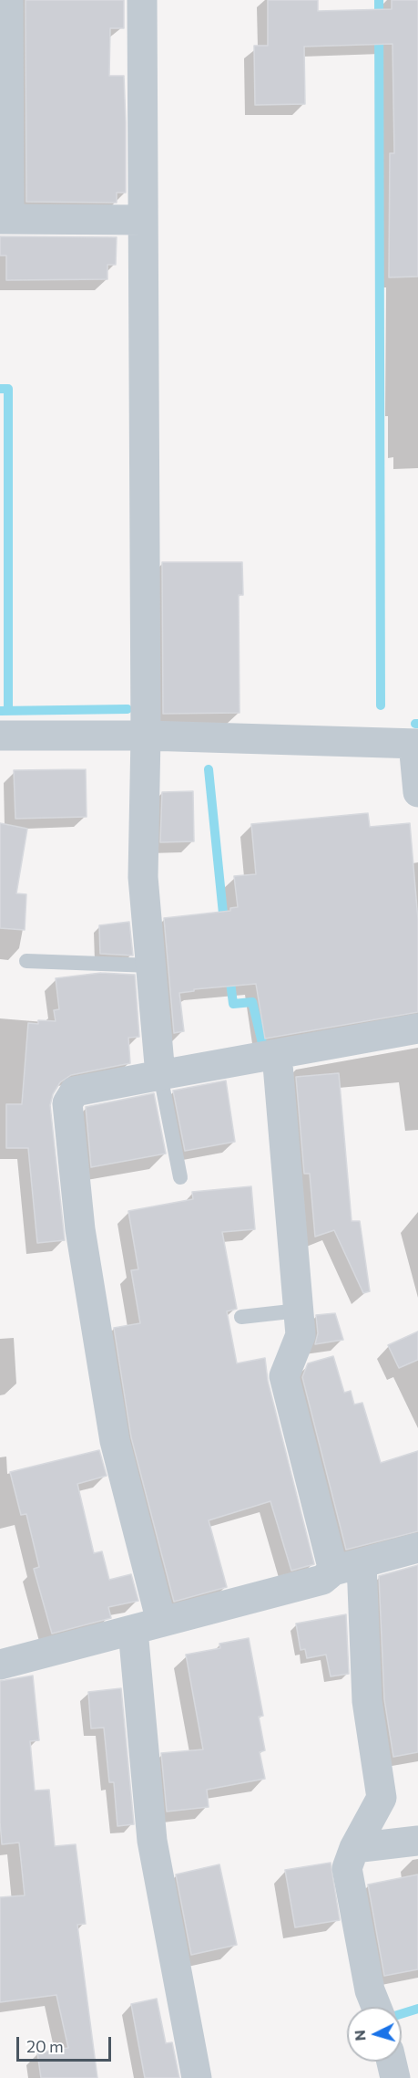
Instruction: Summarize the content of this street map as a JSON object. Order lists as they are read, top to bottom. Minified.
{"scale_bar":"20 m","north":"left"}
